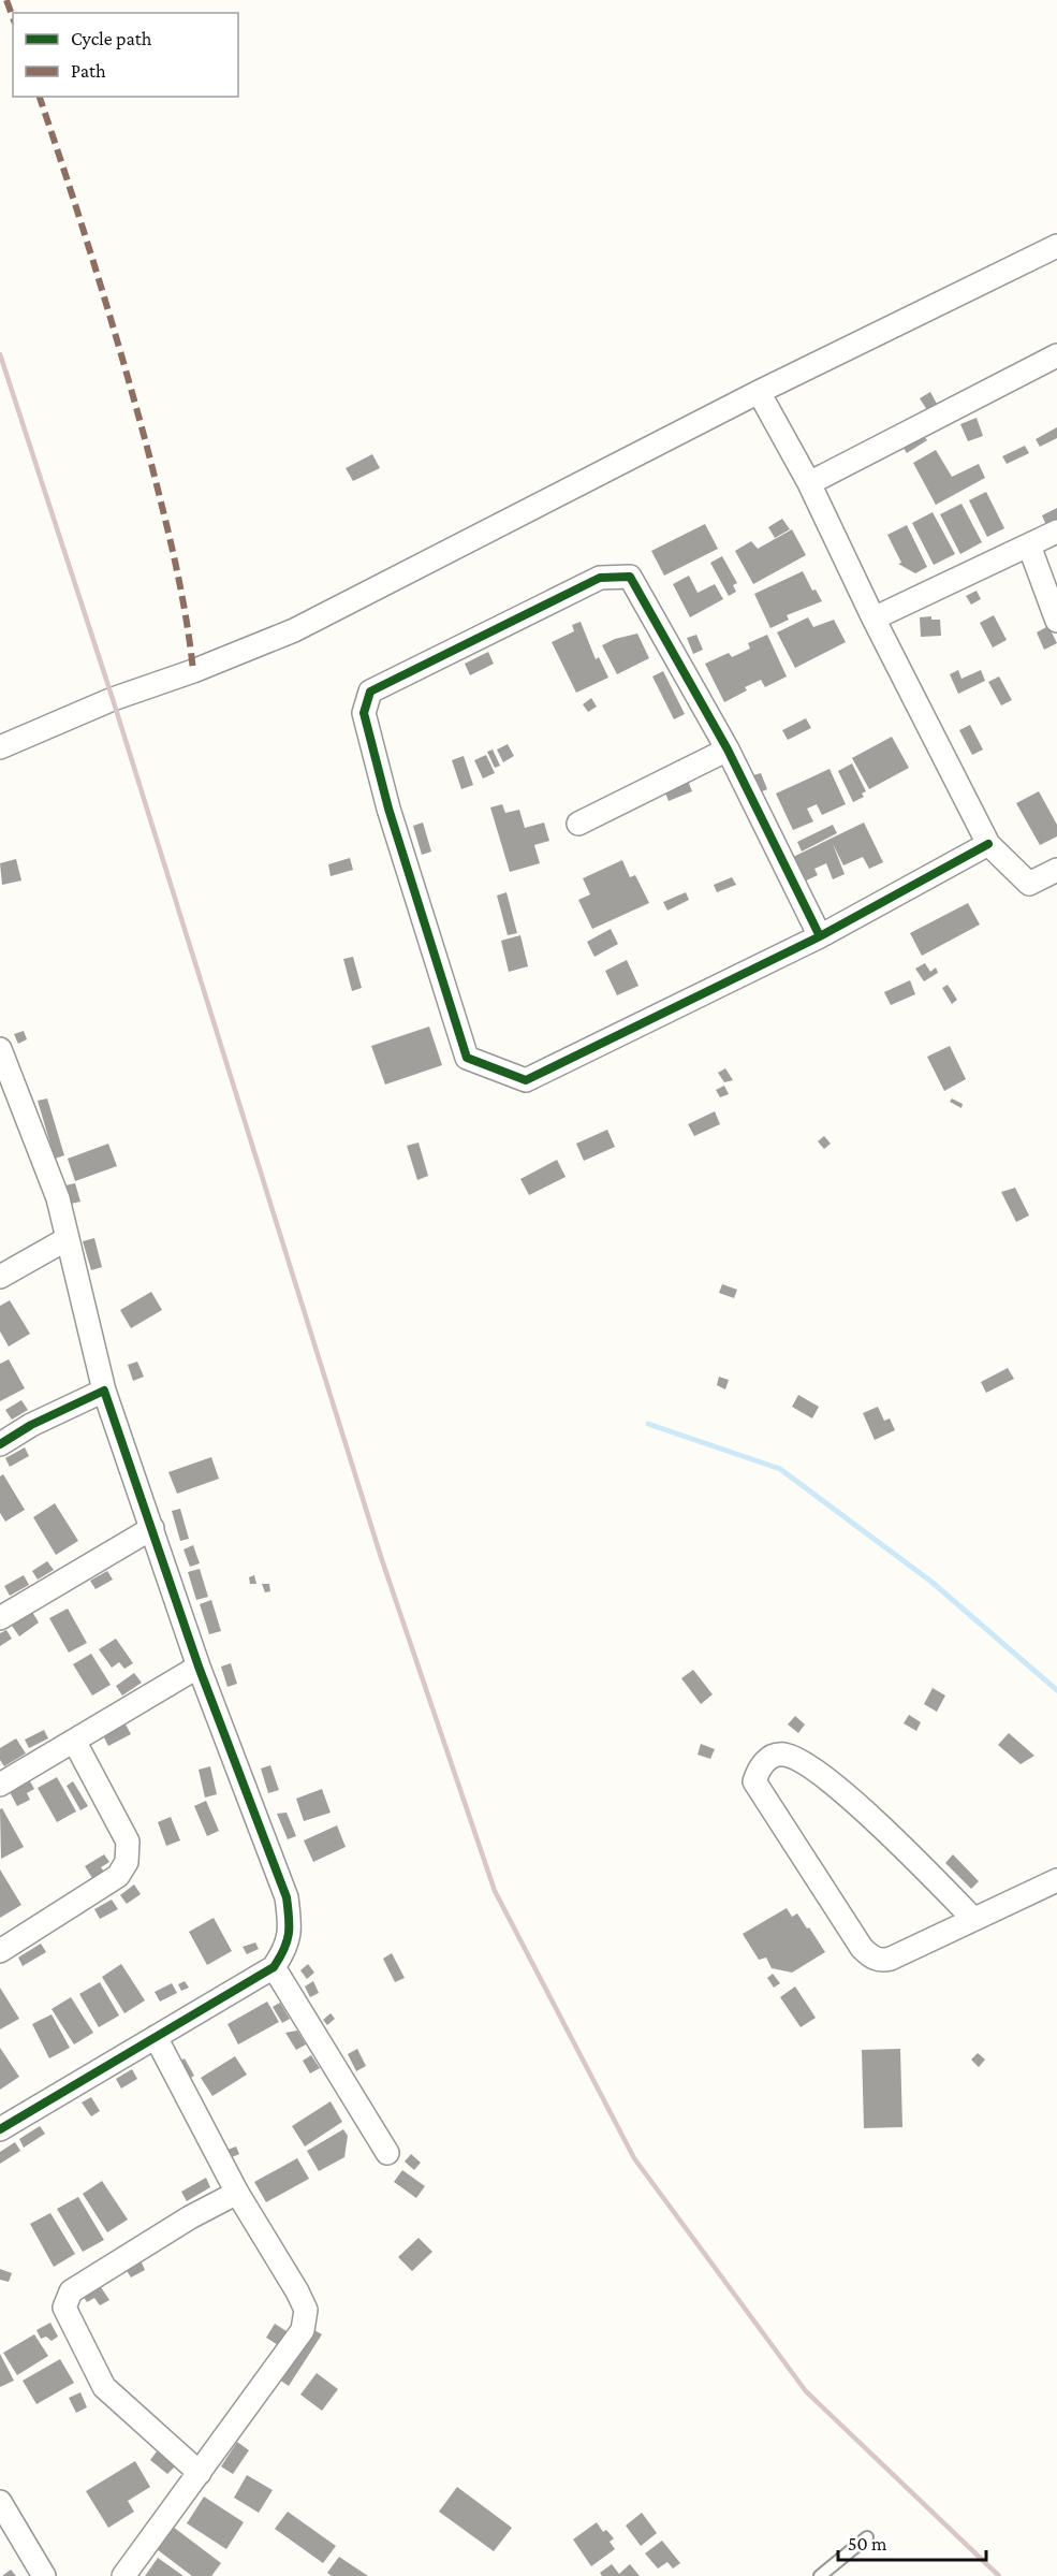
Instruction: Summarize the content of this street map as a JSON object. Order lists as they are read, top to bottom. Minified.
{"legend":["Cycle path","Path"],"scale_bar":"50 m"}
